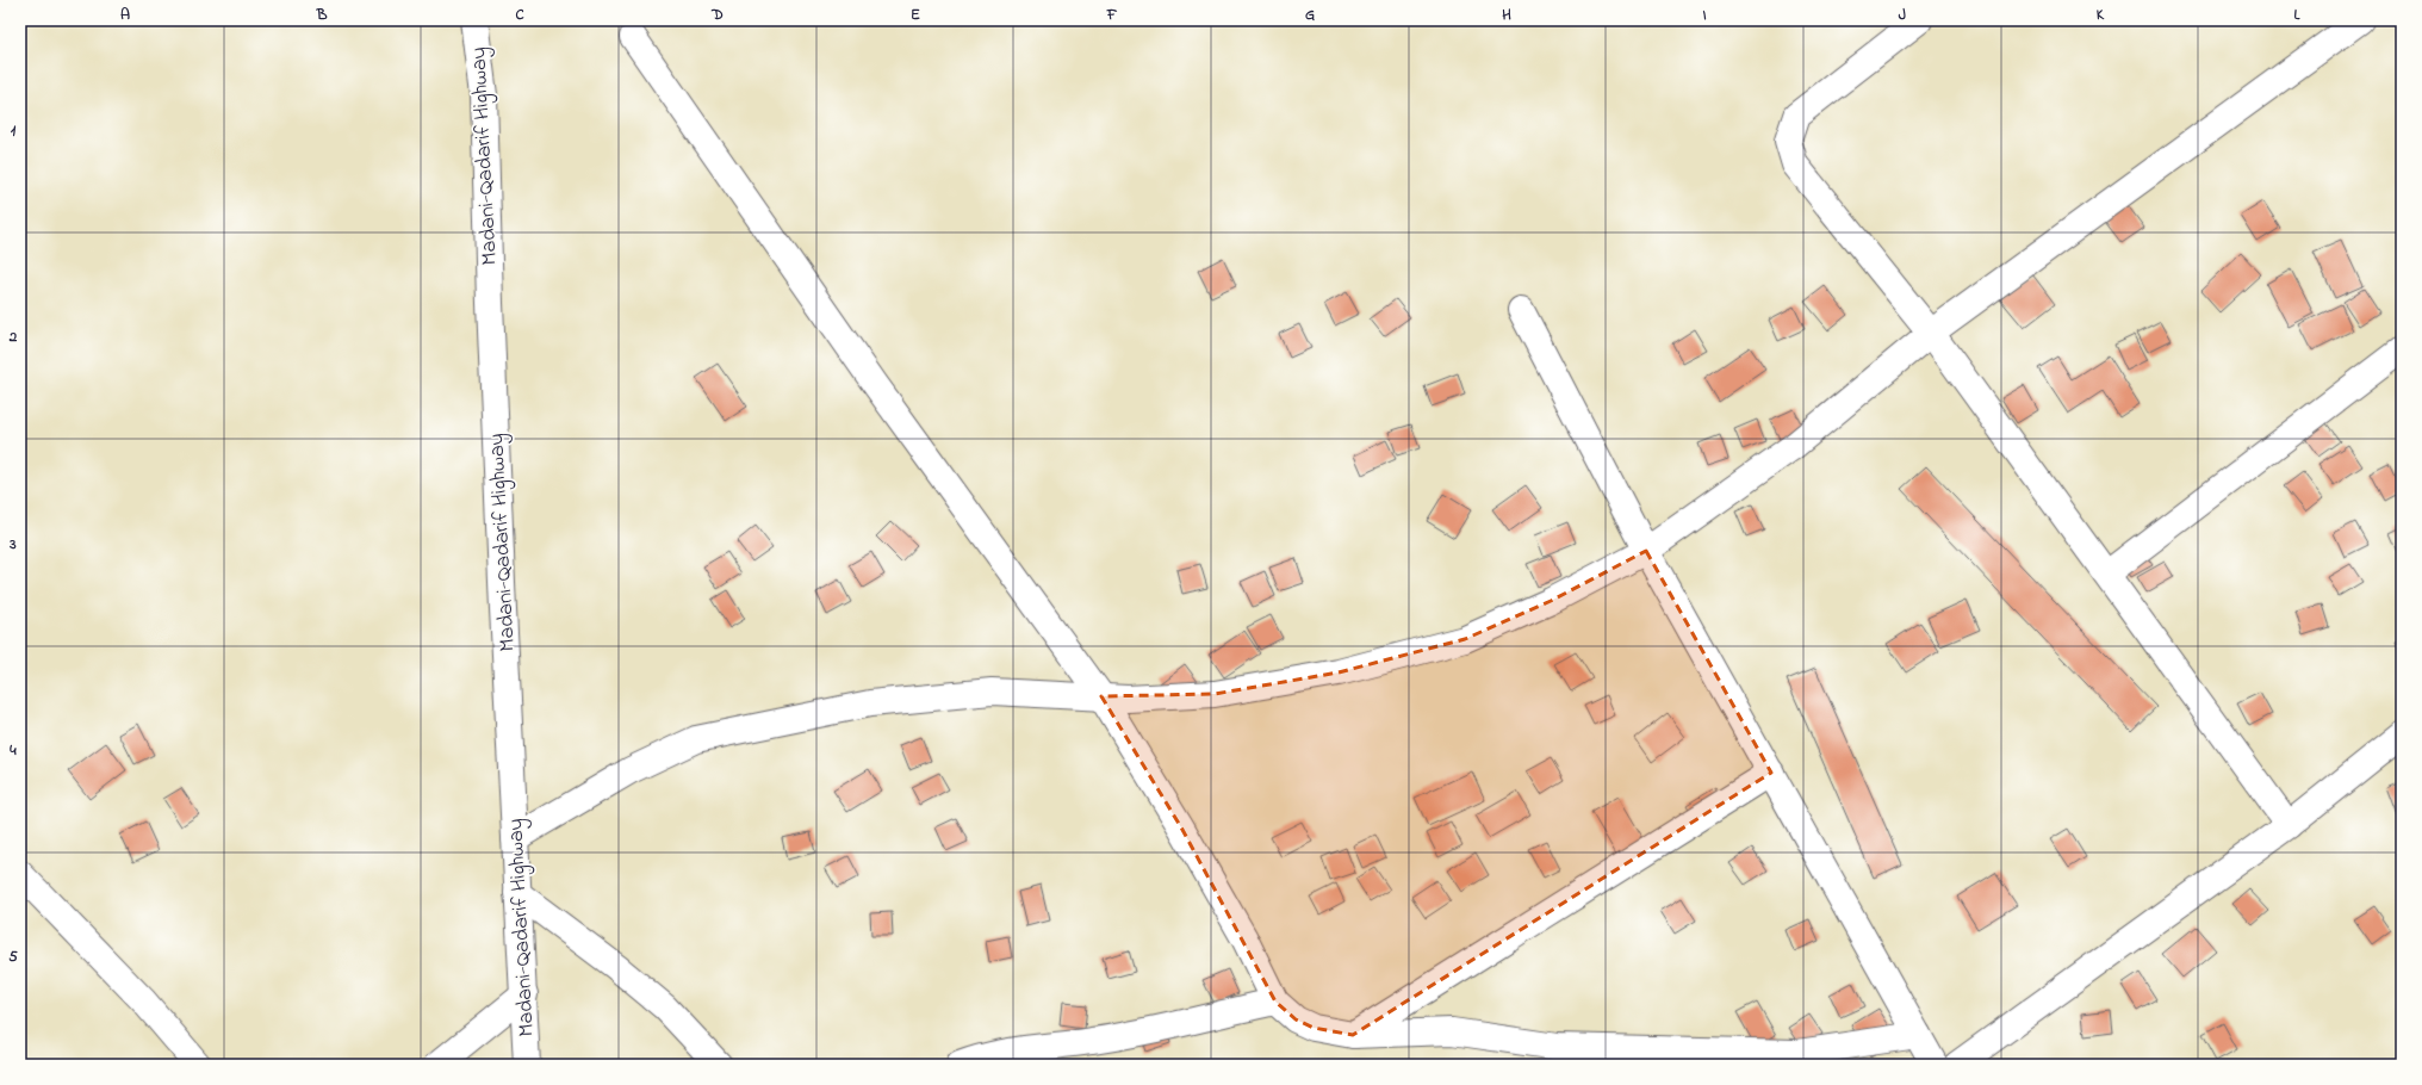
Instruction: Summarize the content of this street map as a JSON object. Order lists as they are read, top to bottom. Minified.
{"streets":{"main road":["Madani-Qadarif Highway"]},"grid":{"columns":["A","B","C","D","E","F","G","H","I","J","K","L"],"rows":["1","2","3","4","5"]}}
